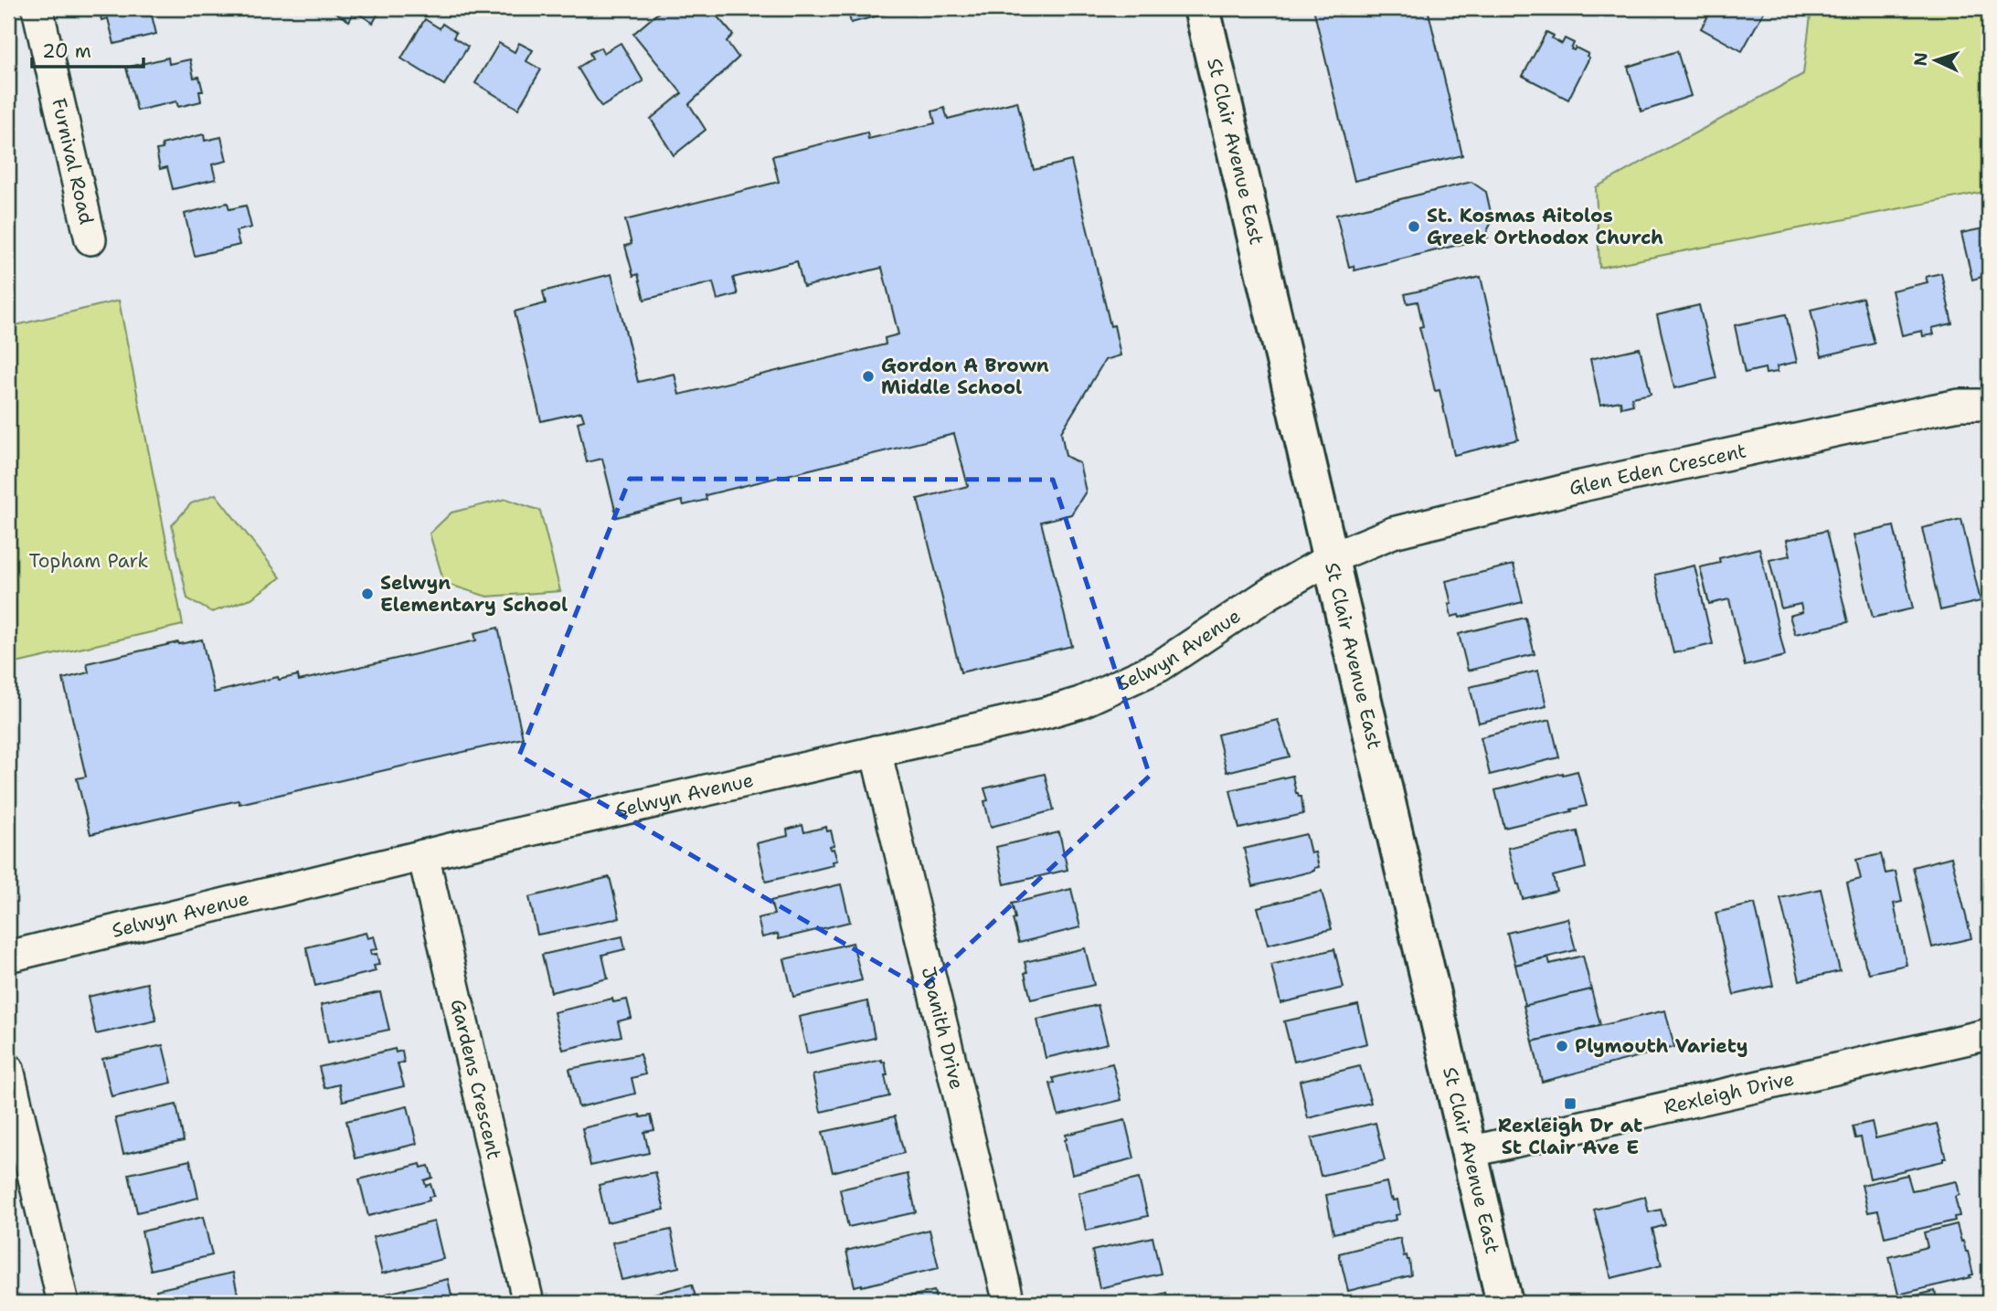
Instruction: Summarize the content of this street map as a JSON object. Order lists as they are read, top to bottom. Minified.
{"streets":{"main road":["St Clair Avenue East"],"street":["Furnival Road","Glen Eden Crescent","Selwyn Avenue","Joanith Drive","Gardens Crescent","Rexleigh Drive"]},"crossings":[["St Clair Avenue East","Glen Eden Crescent"],["St Clair Avenue East","Selwyn Avenue"],["St Clair Avenue East","Rexleigh Drive"],["Glen Eden Crescent","Selwyn Avenue"],["Selwyn Avenue","Joanith Drive"],["Selwyn Avenue","Gardens Crescent"]],"parks":["Topham Park"],"places":{"other":["St. Kosmas Aitolos Greek Orthodox Church","Gordon A Brown Middle School","Selwyn Elementary School","Plymouth Variety"],"transit":["Rexleigh Dr at St Clair Ave E"]},"scale_bar":"20 m","north":"left"}
